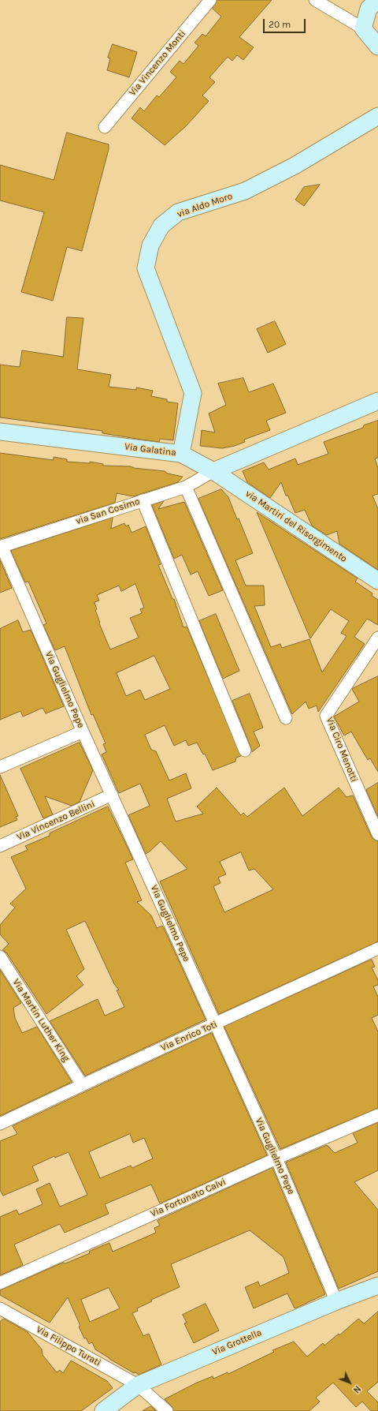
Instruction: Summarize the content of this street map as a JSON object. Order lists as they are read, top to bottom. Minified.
{"streets":{"street":["Via Vincenzo Monti","via Aldo Moro","Via Galatina","via San Cosimo","via Martiri del Risorgimento","Via Guglielmo Pepe","Via Ciro Menotti","Via Vincenzo Bellini","Via Martin Luther King","Via Enrico Toti","Via Fortunato Calvi","Via Grottella","Via Filippo Turati"]},"crossings":[["via Aldo Moro","Via Galatina"],["Via Galatina","via San Cosimo"],["Via Galatina","via Martiri del Risorgimento"],["via San Cosimo","via Martiri del Risorgimento"],["via San Cosimo","Via Guglielmo Pepe"],["Via Guglielmo Pepe","Via Vincenzo Bellini"],["Via Guglielmo Pepe","Via Enrico Toti"],["Via Guglielmo Pepe","Via Fortunato Calvi"],["Via Guglielmo Pepe","Via Grottella"],["Via Martin Luther King","Via Enrico Toti"],["Via Grottella","Via Filippo Turati"]],"scale_bar":"20 m","north":"bottom right"}
